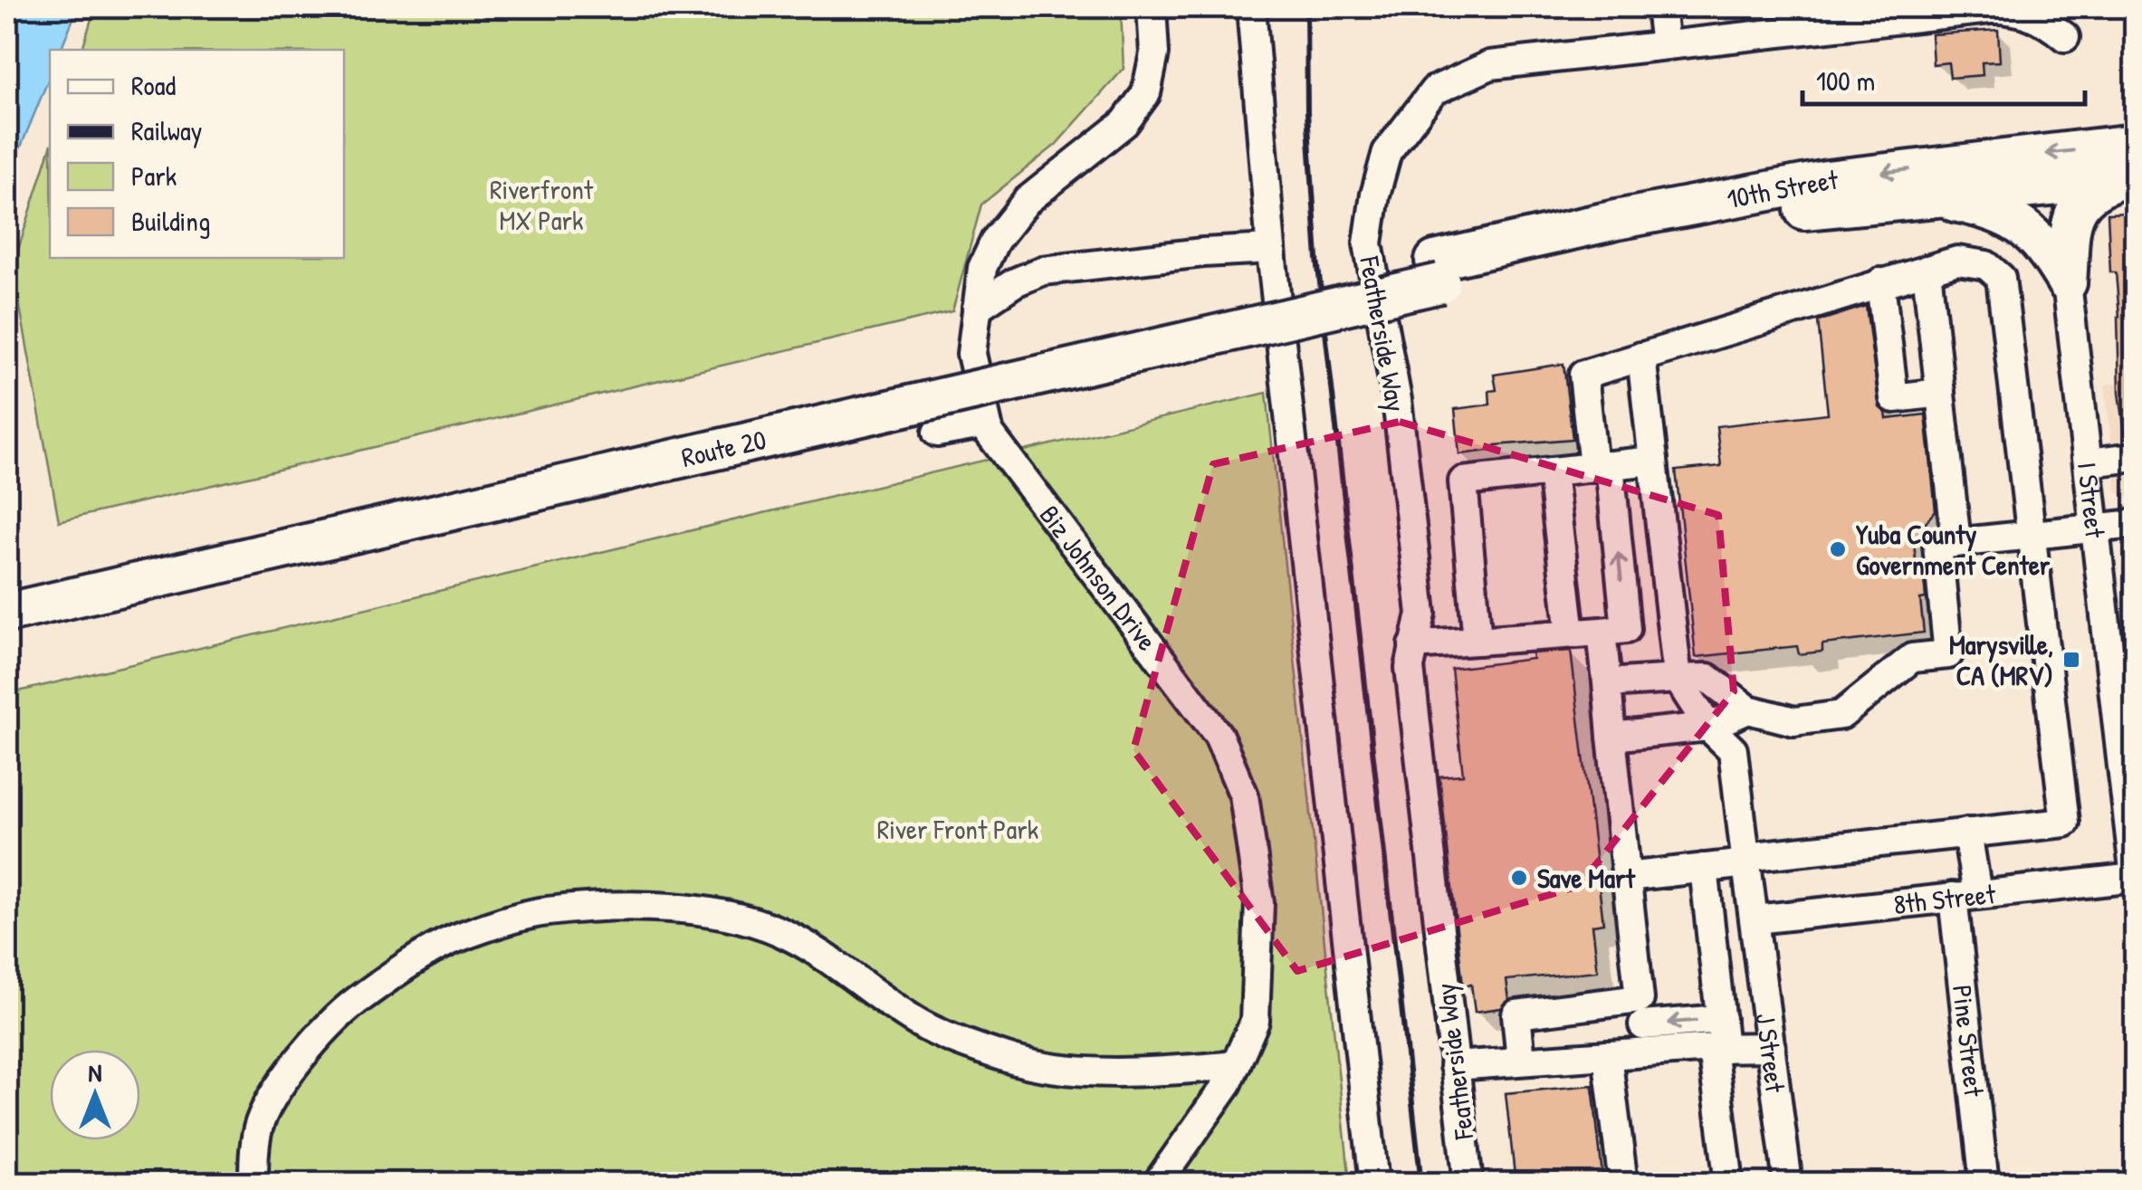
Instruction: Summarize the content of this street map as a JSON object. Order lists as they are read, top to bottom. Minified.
{"streets":{"highway":["10th Street","Route 20"],"street":["Featherside Way","I Street","Biz Johnson Drive","8th Street","Pine Street","J Street"]},"crossings":[["10th Street","Route 20"],["I Street","8th Street"],["8th Street","Pine Street"],["8th Street","J Street"]],"parks":["Riverfront MX Park","River Front Park"],"places":{"other":["Yuba County Government Center","Save Mart"],"transit":["Marysville, CA (MRV)"]},"legend":["Road","Railway","Park","Building"],"scale_bar":"100 m","north":"top"}
